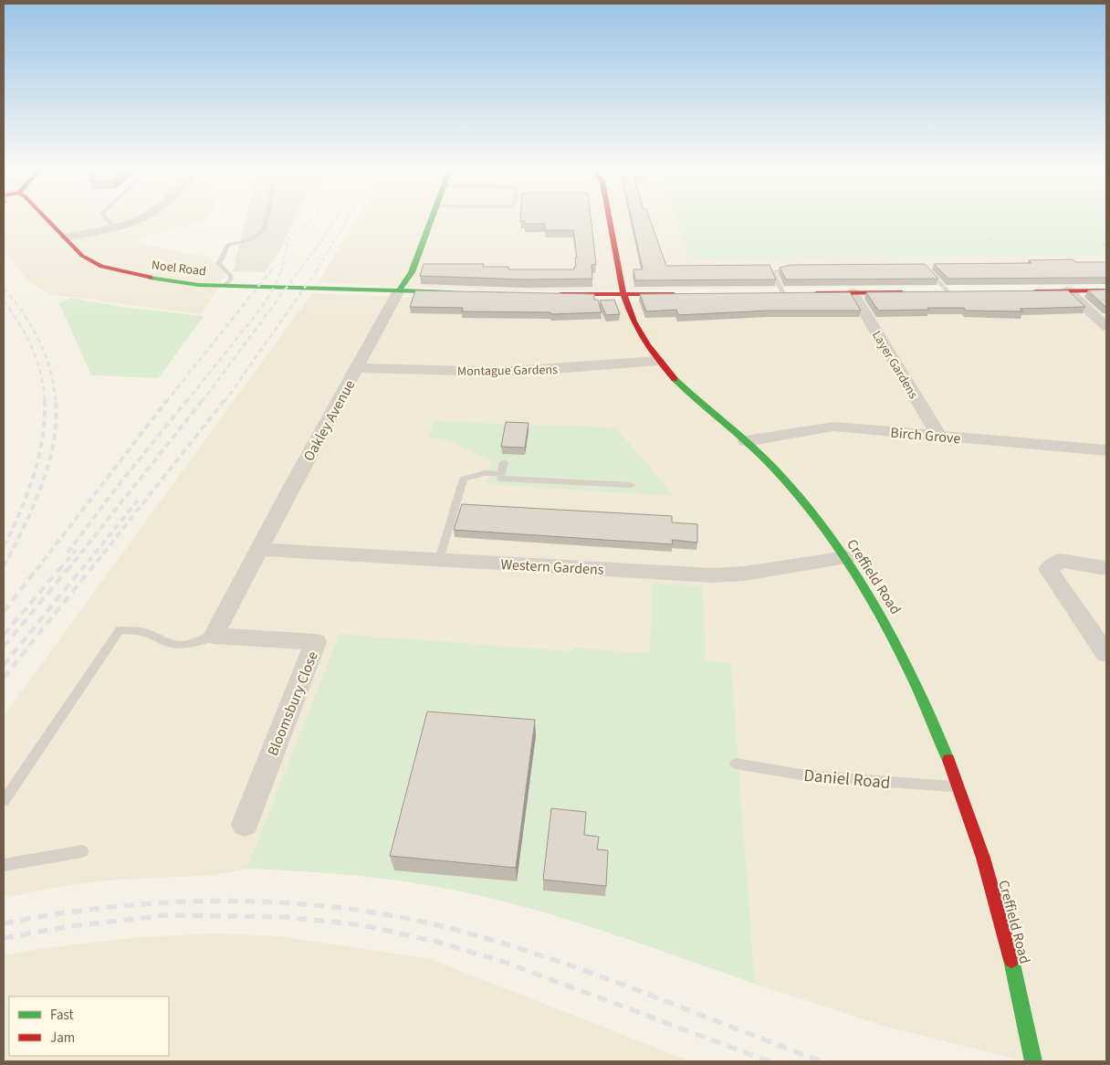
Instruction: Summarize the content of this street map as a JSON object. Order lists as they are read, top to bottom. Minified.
{"streets":{"street":["Noel Road","Layer Gardens","Montague Gardens","Oakley Avenue","Birch Grove","Western Gardens","Creffield Road","Bloomsbury Close"],"lane":["Daniel Road"]},"crossings":[["Noel Road","Oakley Avenue"],["Layer Gardens","Birch Grove"],["Montague Gardens","Oakley Avenue"],["Montague Gardens","Creffield Road"],["Oakley Avenue","Western Gardens"],["Birch Grove","Creffield Road"],["Western Gardens","Creffield Road"],["Creffield Road","Daniel Road"]],"legend":["Fast","Jam"]}
